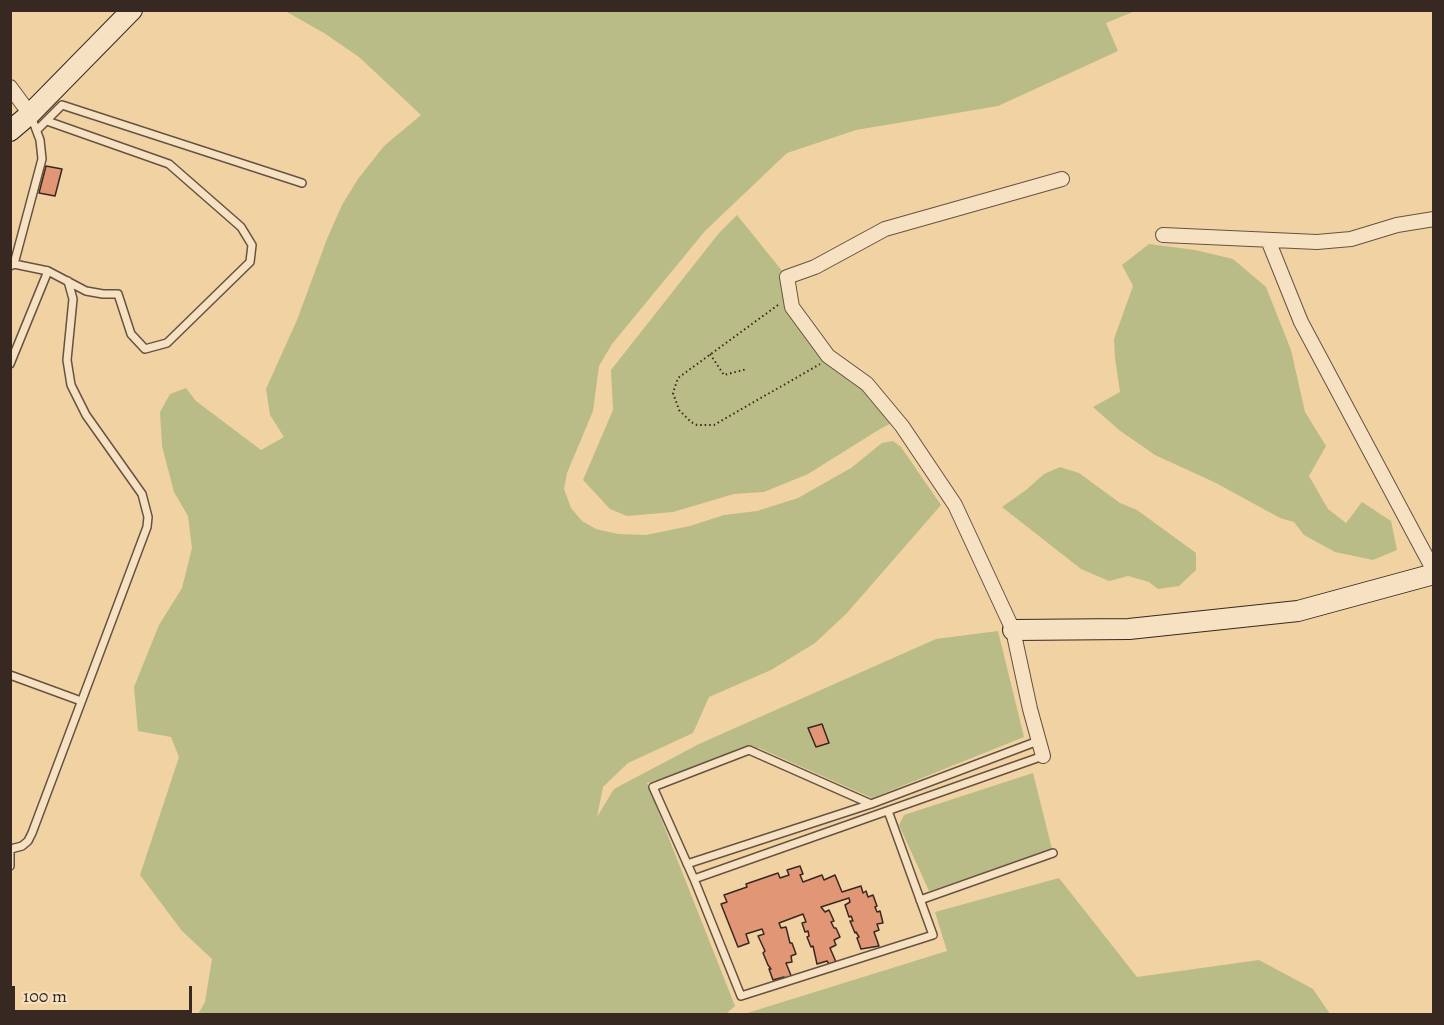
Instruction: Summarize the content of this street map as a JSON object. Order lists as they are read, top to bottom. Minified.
{"scale_bar":"100 m"}
